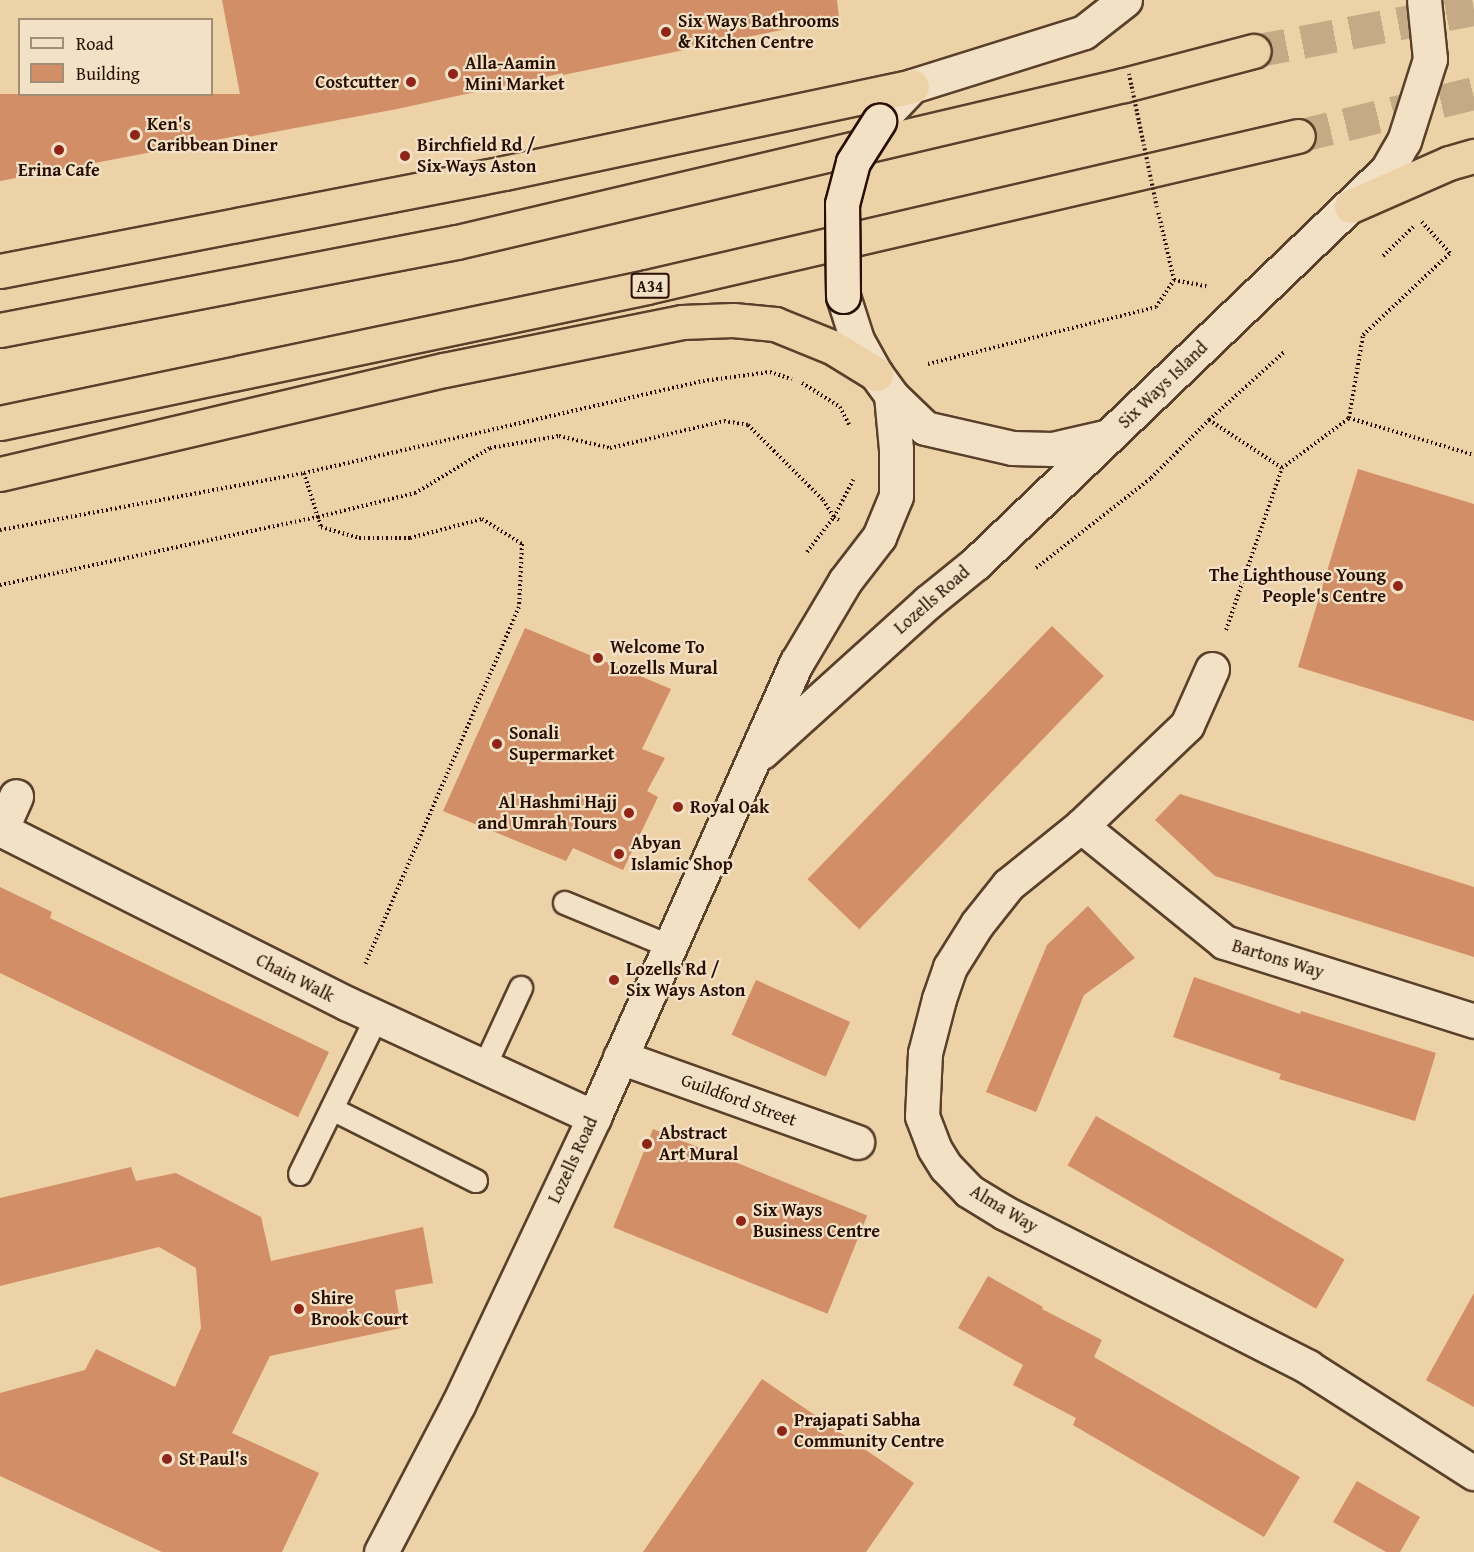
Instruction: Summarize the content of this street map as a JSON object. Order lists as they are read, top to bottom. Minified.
{"streets":{"highway":["A34"],"main road":["Six Ways Island","Lozells Road","Bartons Way","Chain Walk","Guildford Street","Alma Way"]},"crossings":[["Six Ways Island","Lozells Road"],["Lozells Road","Chain Walk"],["Lozells Road","Guildford Street"],["Bartons Way","Alma Way"]],"places":["Six Ways Bathrooms & Kitchen Centre","Alla-Aamin Mini Market","Costcutter","Ken's Caribbean Diner","Erina Cafe","Birchfield Rd / Six Ways Aston","The Lighthouse Young People's Centre","Welcome To Lozells Mural","Sonali Supermarket","Royal Oak","Al Hashmi Hajj and Umrah Tours","Abyan Islamic Shop","Lozells Rd / Six Ways Aston","Abstract Art Mural","Six Ways Business Centre","Shire Brook Court","Prajapati Sabha Community Centre","St Paul's"],"legend":["Road","Building"]}
